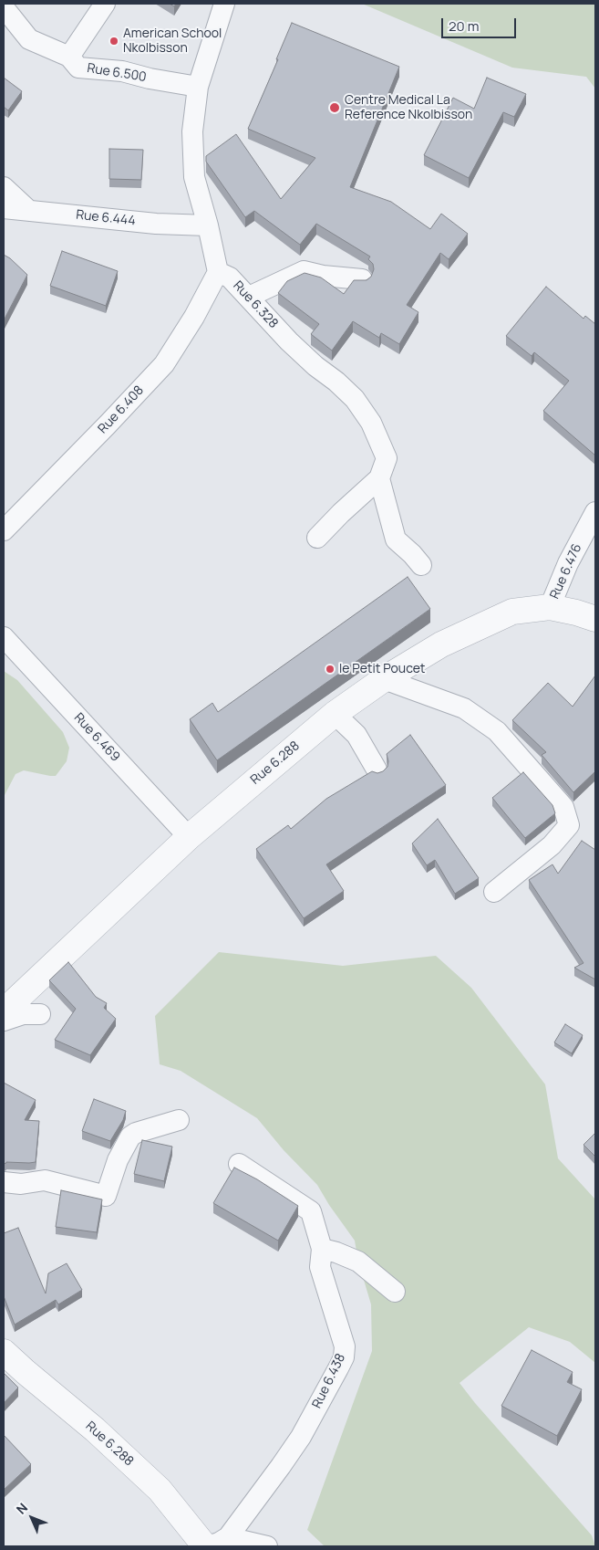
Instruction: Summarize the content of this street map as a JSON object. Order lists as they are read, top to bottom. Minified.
{"streets":{"street":["Rue 6.500","Rue 6.444","Rue 6.328","Rue 6.408","Rue 6.476","Rue 6.469","Rue 6.288","Rue 6.438"]},"crossings":[["Rue 6.328","Rue 6.408"],["Rue 6.476","Rue 6.288"],["Rue 6.469","Rue 6.288"],["Rue 6.288","Rue 6.438"]],"places":["American School Nkolbisson","Centre Medical La Reference Nkolbisson","le Petit Poucet"],"scale_bar":"20 m","north":"top left"}
